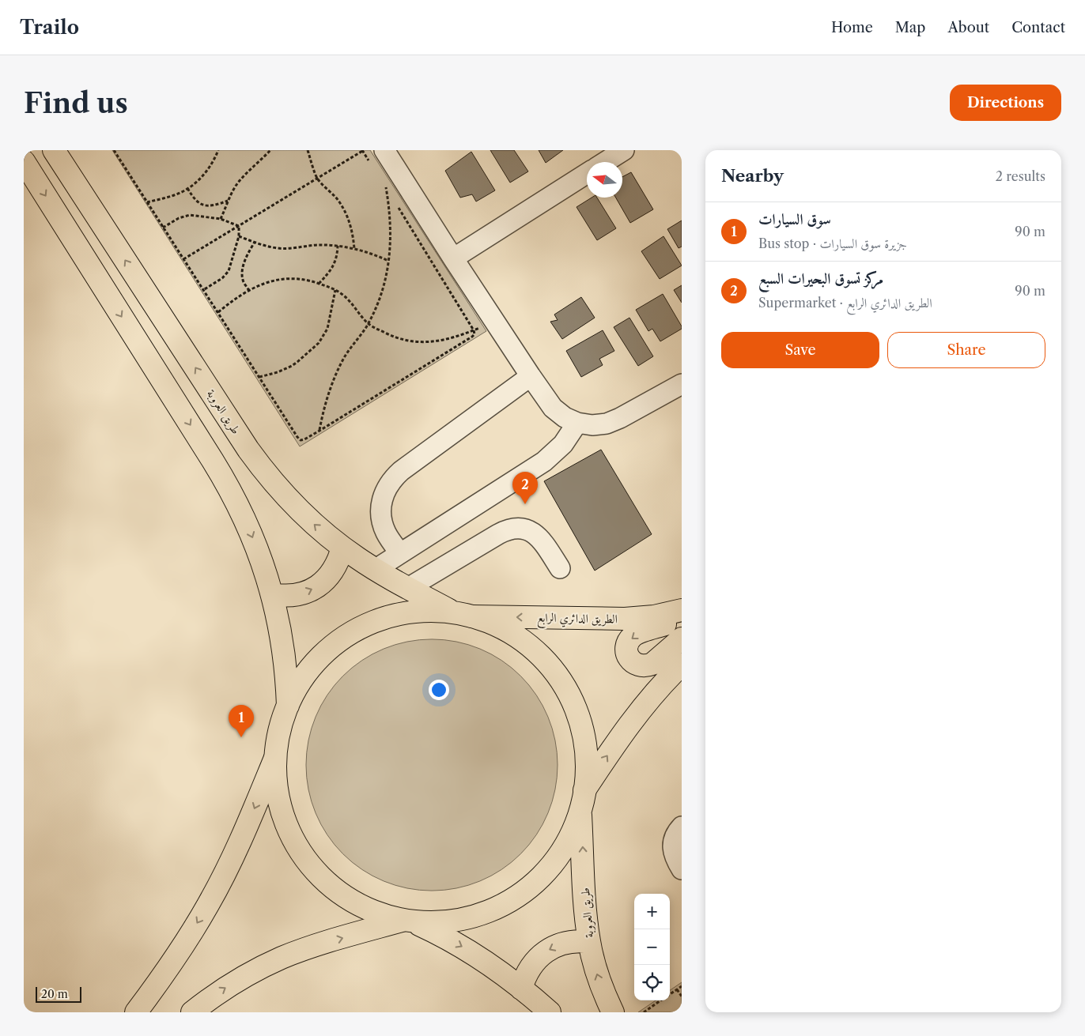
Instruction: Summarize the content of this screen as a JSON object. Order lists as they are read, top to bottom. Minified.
{"streets":{"main road":["طريق العروبة","الطريق الدائري الرابع"]},"crossings":[["طريق العروبة","الطريق الدائري الرابع"]],"one_way":["الطريق الدائري الرابع"],"scale_bar":"20 m","north":"left","page":{"header":"Trailo","nav":["Home","Map","About","Contact"],"buttons":["Directions",["Save","Share"]],"title":"Find us","heading":["Nearby","2 results"],"list":[{"mark":"1","name":"سوق السيارات","note":"Bus stop · جزيرة سوق السيارات","value":"90 m"},{"mark":"2","name":"مركز تسوق البحيرات السبع","note":"Supermarket · الطريق الدائري الرابع","value":"90 m"}],"pins":["2","1"],"map_buttons":["+","−"],"scale":"20 m"}}
